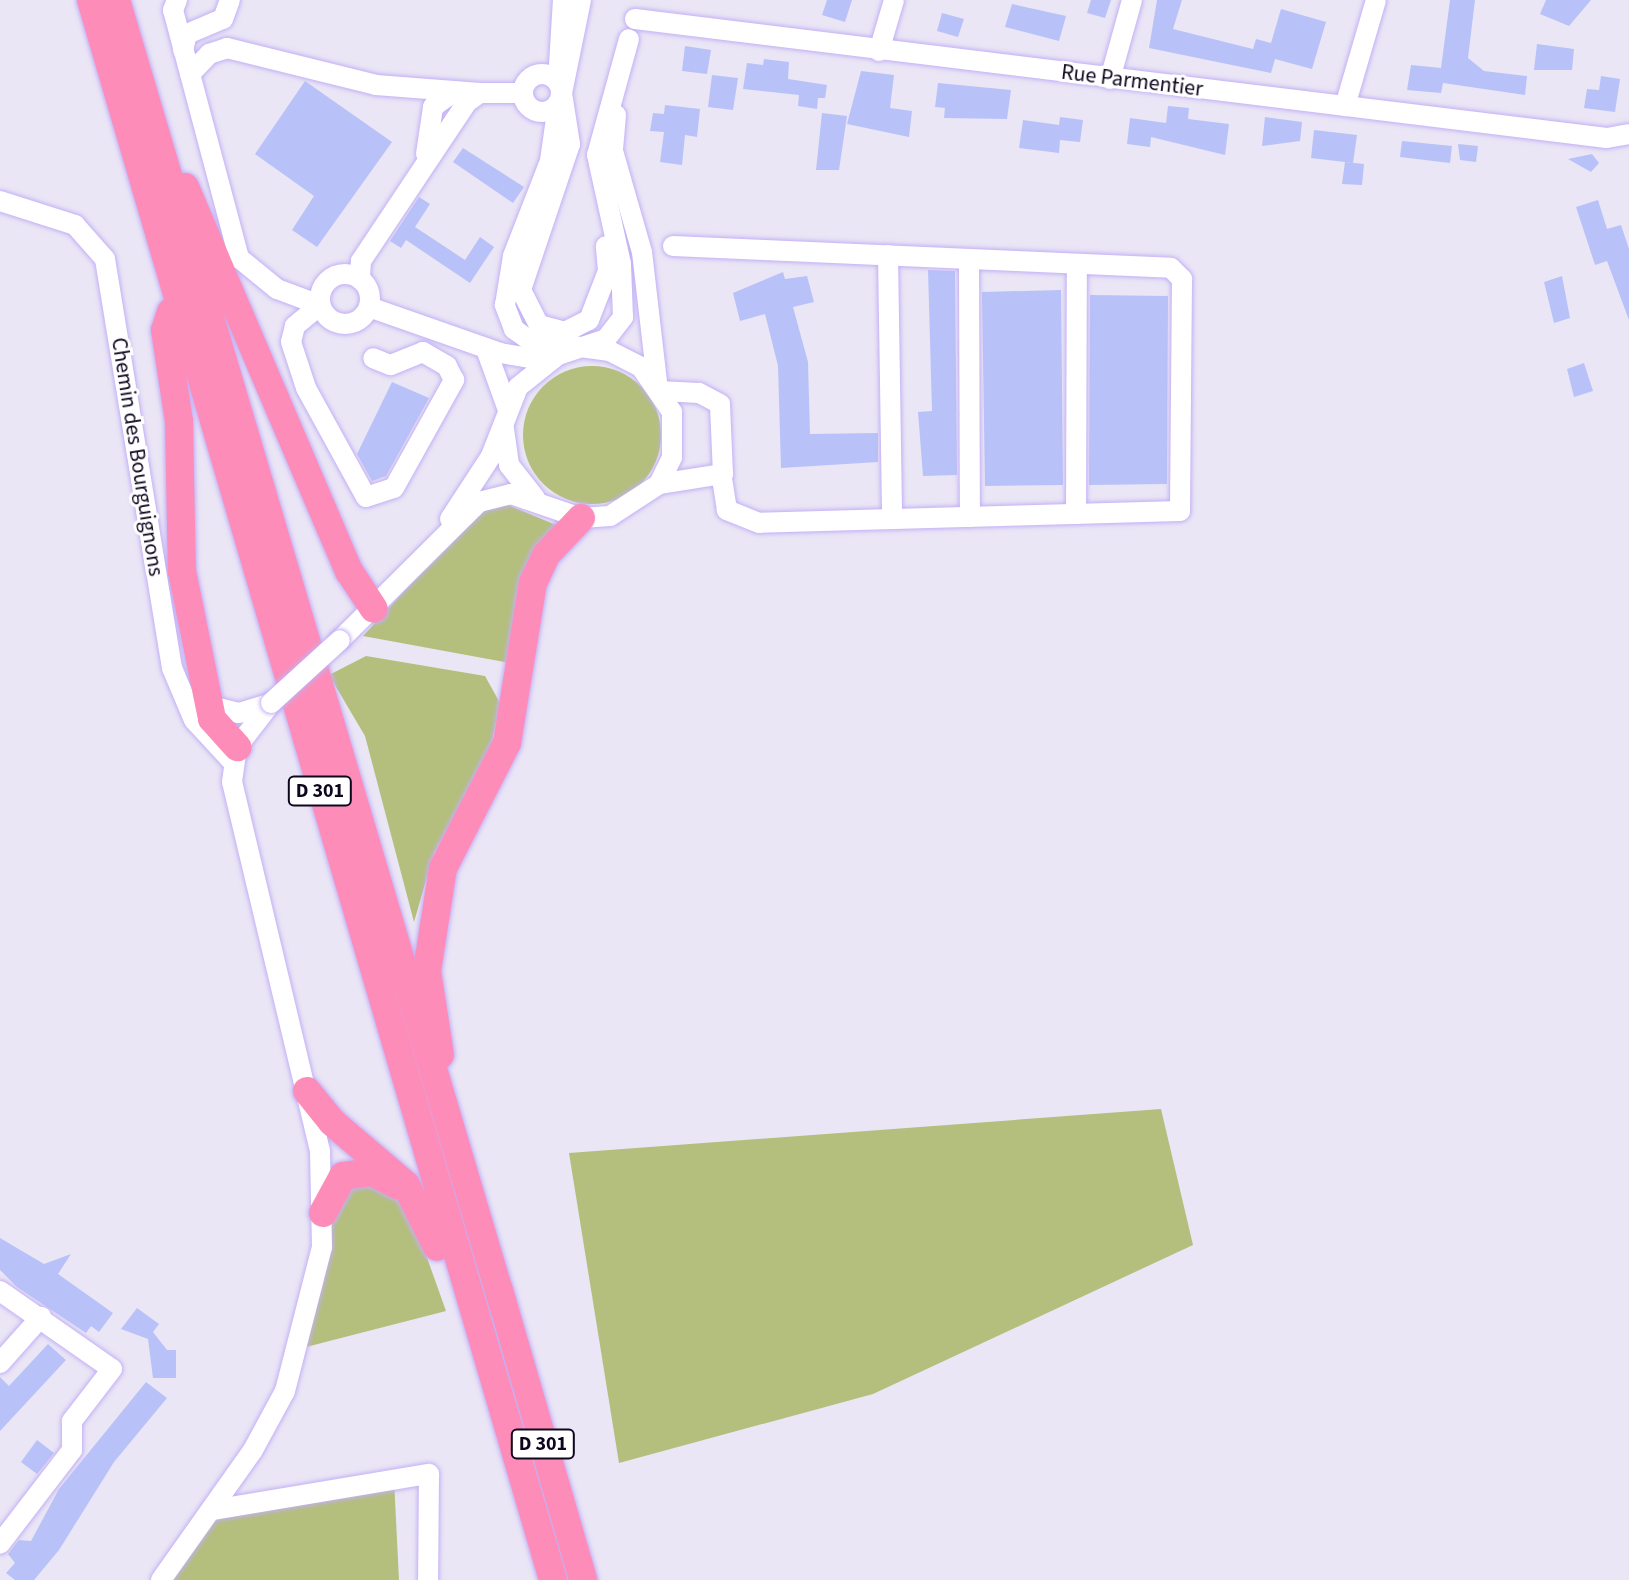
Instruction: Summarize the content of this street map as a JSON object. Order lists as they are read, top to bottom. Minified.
{"streets":{"highway":["D 301"],"street":["Rue Parmentier","Chemin des Bourguignons"]}}
